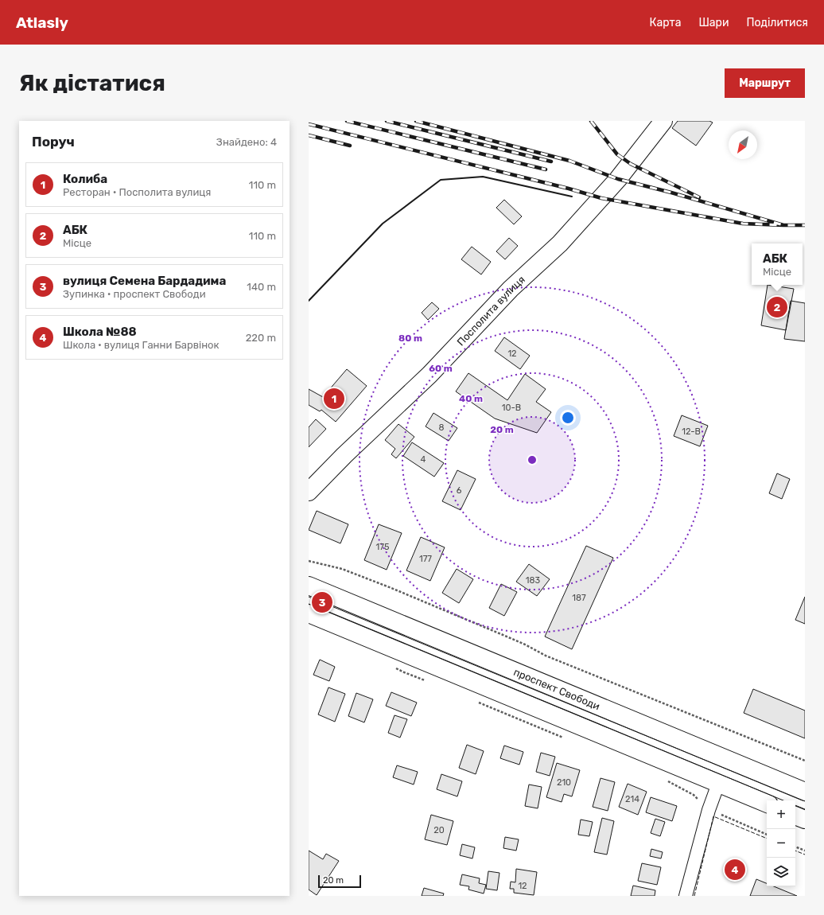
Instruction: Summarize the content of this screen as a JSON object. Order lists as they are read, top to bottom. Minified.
{"streets":{"main road":["Посполита вулиця","проспект Свободи"]},"house_numbers":["12","10-В","8","12-В","4","6","175","177","183","187","210","214","20","12"],"scale_bar":"20 m","north":"bottom left","page":{"header":"Atlasly","nav":["Карта","Шари","Поділитися"],"buttons":"Маршрут","title":"Як дістатися","heading":["Поруч","Знайдено: 4"],"list":[{"mark":"1","name":"Колиба","note":"Ресторан · Посполита вулиця","value":"110 m"},{"mark":"2","name":"АБК","note":"Місце","value":"110 m"},{"mark":"3","name":"вулиця Семена Бардадима","note":"Зупинка · проспект Свободи","value":"140 m"},{"mark":"4","name":"Школа №88","note":"Школа · вулиця Ганни Барвінок","value":"220 m"}],"popup":["АБК","Місце"],"pins":["2","1","3","4"],"map_buttons":["+","−"],"scale":"20 m"},"rings":["80 m","60 m","40 m","20 m"]}
